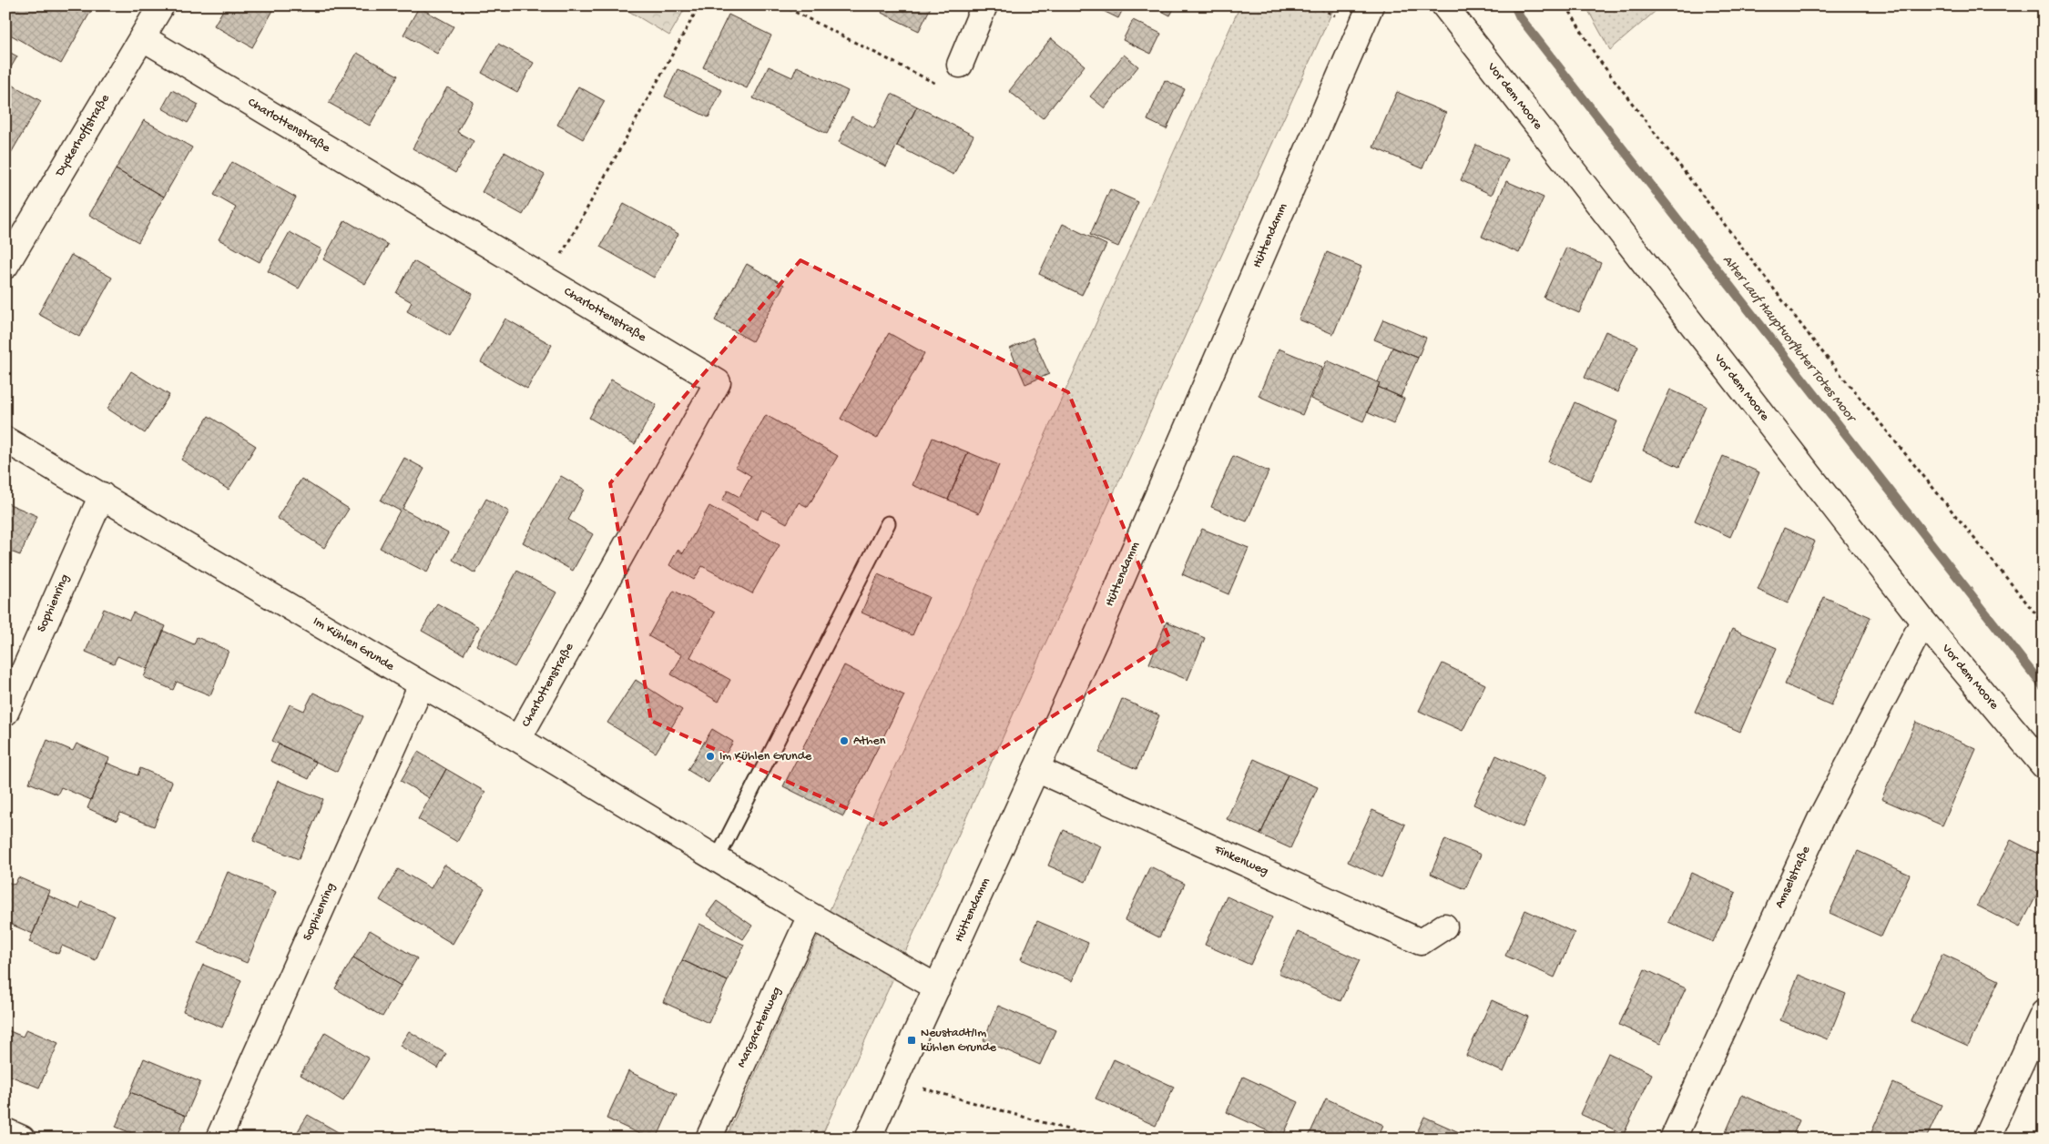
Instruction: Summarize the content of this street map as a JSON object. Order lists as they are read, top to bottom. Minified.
{"streets":{"street":["Vor dem Moore","Charlottenstraße","Dyckerhoffstraße","Hüttendamm","Sophienring","Im Kühlen Grunde","Finkenweg","Amselstraße","Margaretenweg"]},"crossings":[["Vor dem Moore","Amselstraße"],["Charlottenstraße","Dyckerhoffstraße"],["Charlottenstraße","Im Kühlen Grunde"],["Hüttendamm","Im Kühlen Grunde"],["Hüttendamm","Finkenweg"],["Sophienring","Im Kühlen Grunde"],["Im Kühlen Grunde","Margaretenweg"]],"water":["Alter Lauf Hauptvorfluter Totes Moor"],"places":{"other":["Athen","Im Kühlen Grunde"],"transit":["Neustadt/Im kühlen Grunde"]}}
